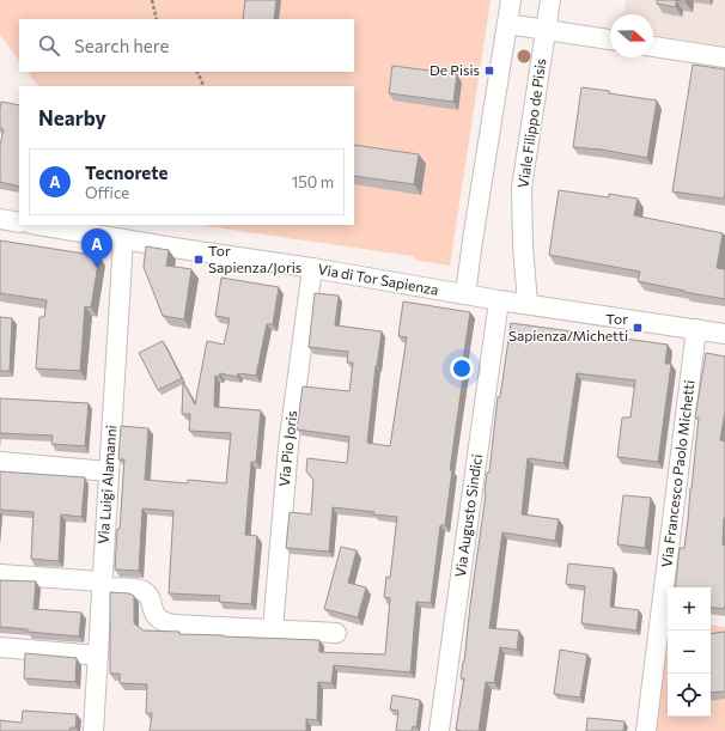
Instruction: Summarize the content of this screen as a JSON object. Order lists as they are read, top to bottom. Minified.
{"streets":{"street":["Viale Filippo de Pisis","Via di Tor Sapienza","Via Pio Joris","Via Francesco Paolo Michetti","Via Luigi Alamanni","Via Augusto Sindici"]},"crossings":[["Viale Filippo de Pisis","Via di Tor Sapienza"],["Via di Tor Sapienza","Via Pio Joris"],["Via di Tor Sapienza","Via Francesco Paolo Michetti"],["Via di Tor Sapienza","Via Luigi Alamanni"],["Via di Tor Sapienza","Via Augusto Sindici"]],"places":{"transit":["De Pisis","Tor Sapienza/Joris","Tor Sapienza/Michetti"]},"north":"right","page":{"search":"Search here","heading":"Nearby","list":[{"mark":"A","name":"Tecnorete","note":"Office","value":"150 m"}],"pins":"A","map_buttons":["+","−"]}}
